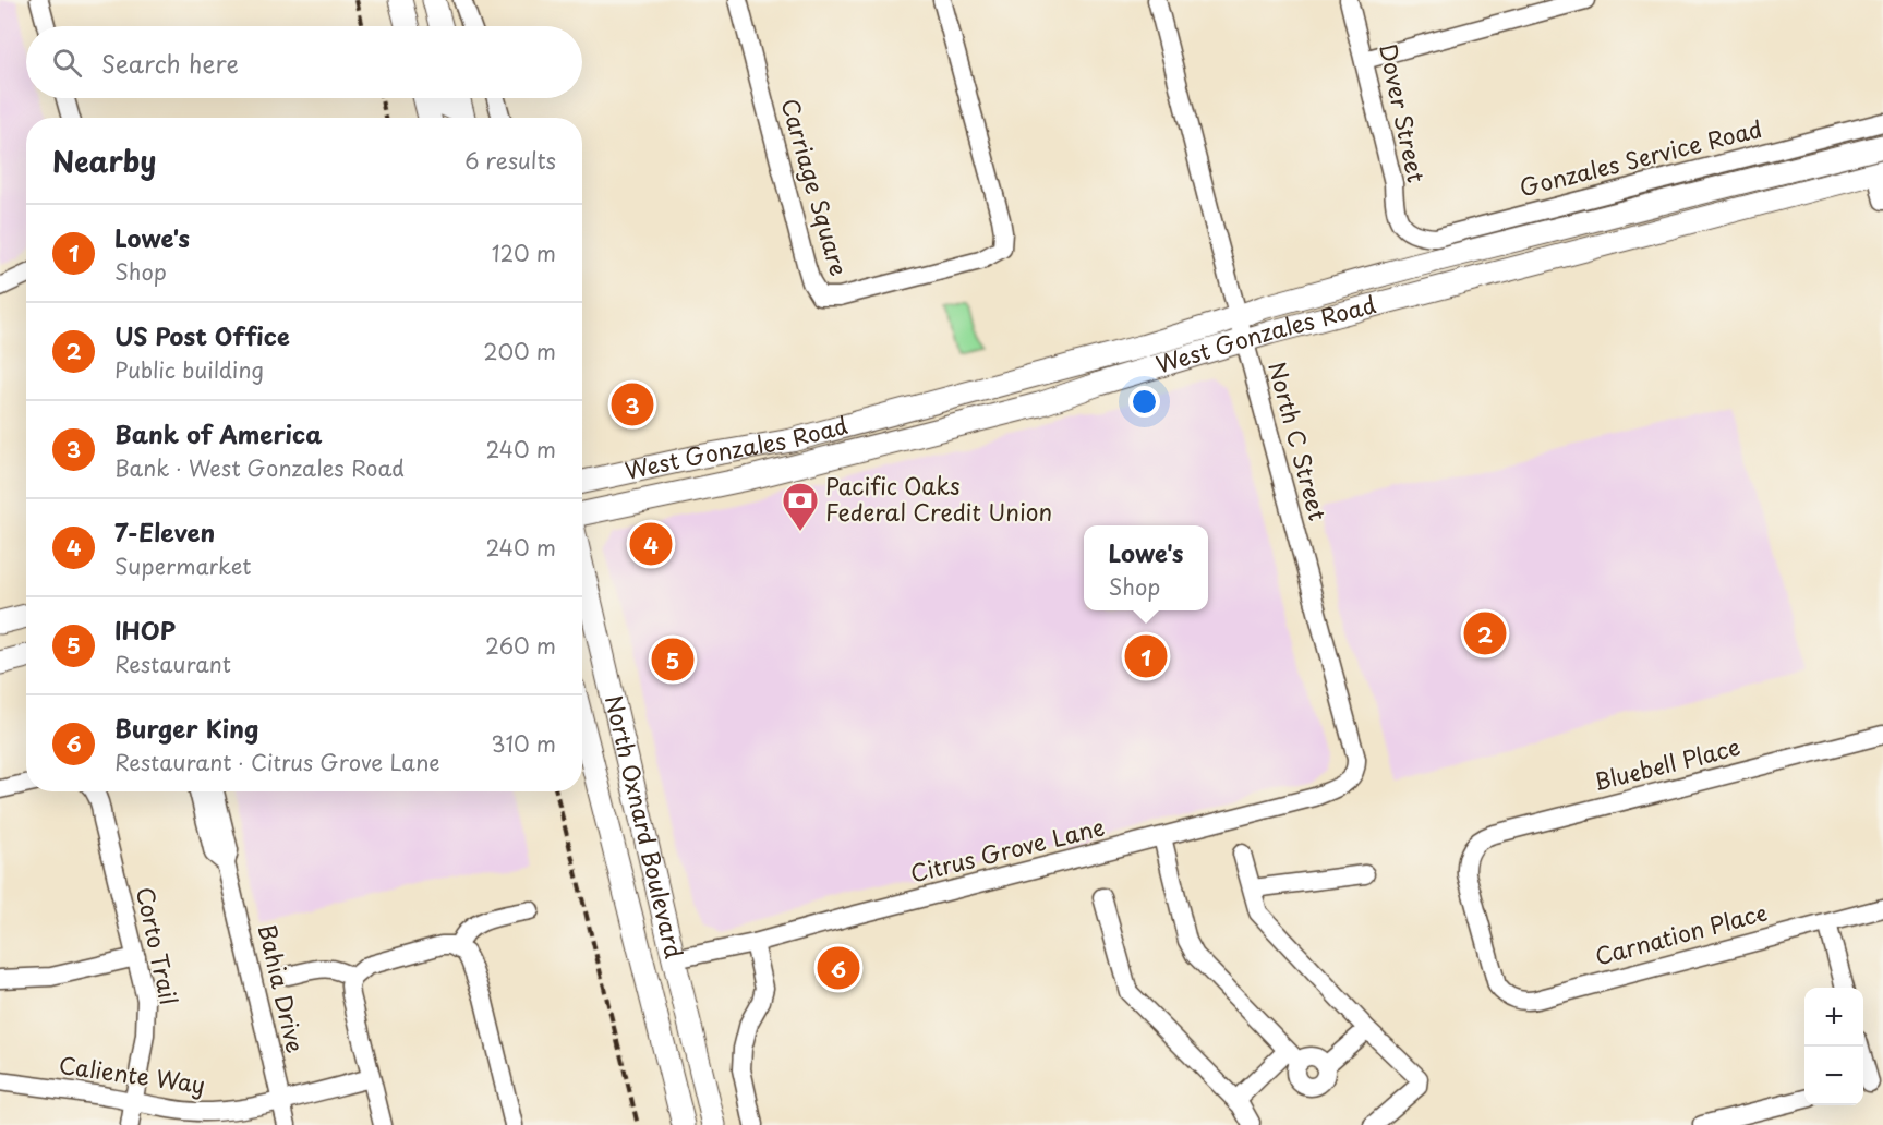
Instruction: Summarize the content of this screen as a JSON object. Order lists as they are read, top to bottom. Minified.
{"streets":{"main road":["West Gonzales Road","North Oxnard Boulevard"],"street":["Dover Street","Gonzales Service Road","Carriage Square","North C Street","Bluebell Place","Citrus Grove Lane","Carnation Place","Corto Trail","Bahia Drive","Caliente Way"]},"crossings":[["Dover Street","Gonzales Service Road"],["West Gonzales Road","North C Street"],["North C Street","Citrus Grove Lane"],["Bluebell Place","Carnation Place"],["North Oxnard Boulevard","Citrus Grove Lane"],["Corto Trail","Caliente Way"],["Bahia Drive","Caliente Way"]],"places":{"bank":["Pacific Oaks Federal Credit Union"]},"page":{"search":"Search here","heading":["Nearby","6 results"],"list":[{"mark":"1","name":"Lowe's","note":"Shop","value":"120 m"},{"mark":"2","name":"US Post Office","note":"Public building","value":"200 m"},{"mark":"3","name":"Bank of America","note":"Bank · West Gonzales Road","value":"240 m"},{"mark":"4","name":"7-Eleven","note":"Supermarket","value":"240 m"},{"mark":"5","name":"IHOP","note":"Restaurant","value":"260 m"},{"mark":"6","name":"Burger King","note":"Restaurant · Citrus Grove Lane","value":"310 m"}],"pins":["3","4","2","1","5","6"],"popup":["Lowe's","Shop"],"map_buttons":["+","−"]}}
